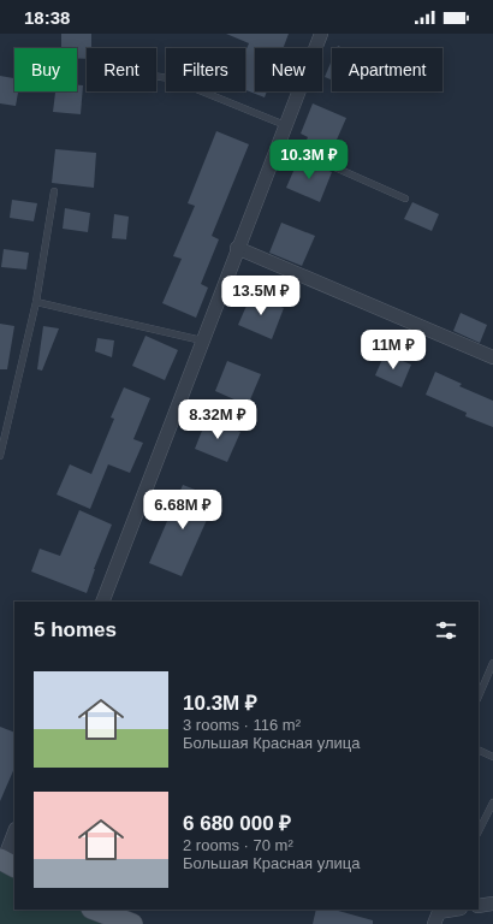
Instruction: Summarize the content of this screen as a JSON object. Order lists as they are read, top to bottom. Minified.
{"page":{"status":"18:38","chip":["Buy","Rent","Filters","New","Apartment"],"price":["10.3M ₽","13.5M ₽","11M ₽","8.32M ₽","6.68M ₽"],"heading":"5 homes","list":[{"name":"10.3M ₽","note":"3 rooms · 116 m² · Большая Красная улица"},{"name":"6 680 000 ₽","note":"2 rooms · 70 m² · Большая Красная улица"}]}}
